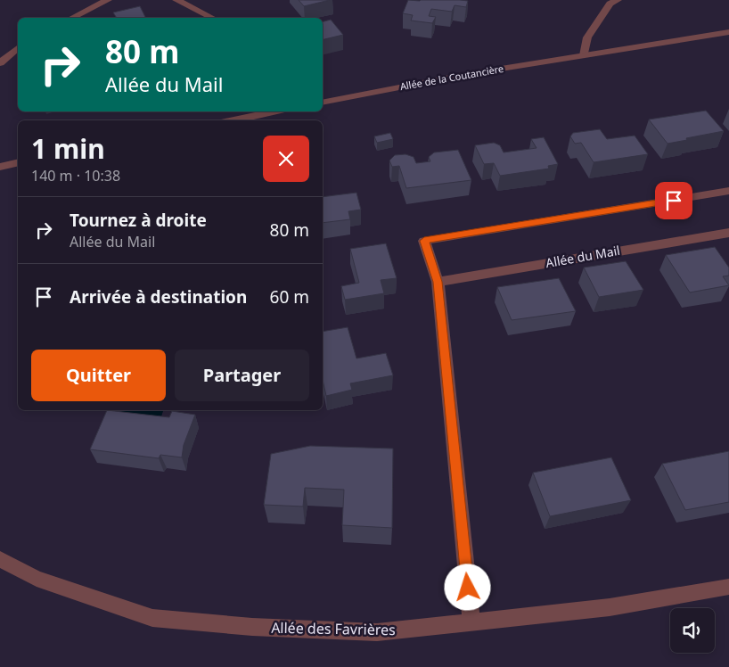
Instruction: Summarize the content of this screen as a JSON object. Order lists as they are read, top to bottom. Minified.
{"streets":{"street":["Allée de la Coutancière","Allée du Mail","Allée des Favrières"]},"page":{"turn":["80 m","Allée du Mail"],"heading":["1 min","140 m · 10:38"],"list":[{"name":"Tournez à droite","note":"Allée du Mail","value":"80 m"},{"name":"Arrivée à destination","value":"60 m"}],"buttons":["Quitter","Partager"]}}
